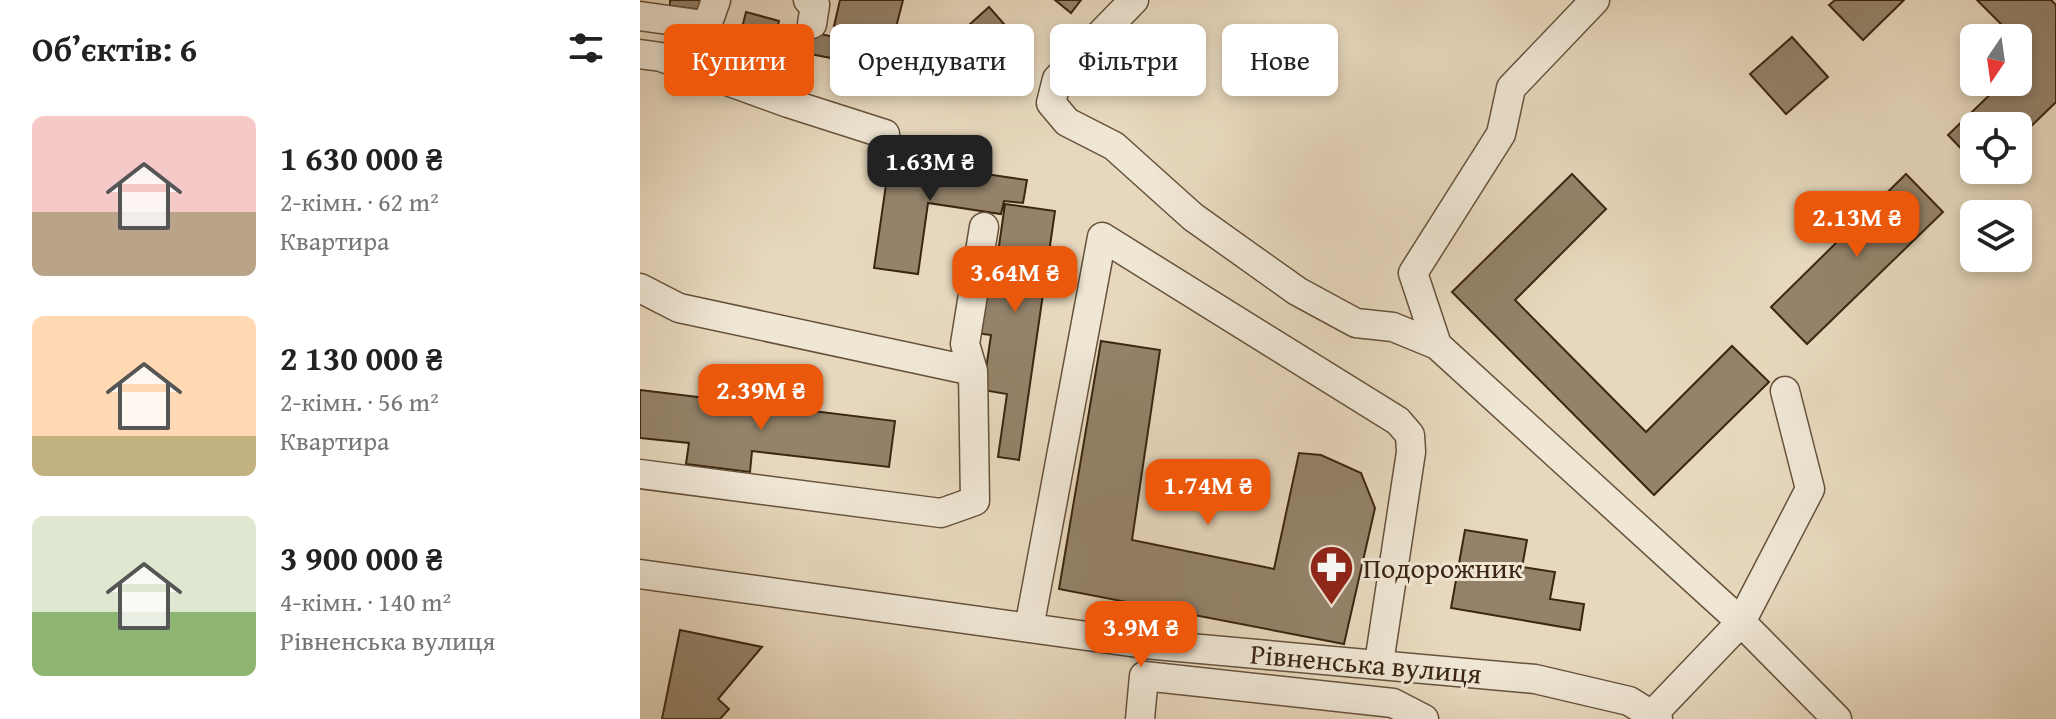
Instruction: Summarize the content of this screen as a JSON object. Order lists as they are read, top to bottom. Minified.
{"streets":{"street":["Рівненська вулиця"]},"places":{"pharmacy":["Подорожник"]},"north":"bottom","page":{"heading":"Об’єктів: 6","chip":["Купити","Орендувати","Фільтри","Нове"],"list":[{"name":"1 630 000 ₴","note":"2-кімн. · 62 m² · Квартира"},{"name":"2 130 000 ₴","note":"2-кімн. · 56 m² · Квартира"},{"name":"3 900 000 ₴","note":"4-кімн. · 140 m² · Рівненська вулиця"}],"price":["1.63M ₴","2.13M ₴","3.64M ₴","2.39M ₴","1.74M ₴","3.9M ₴"]}}
